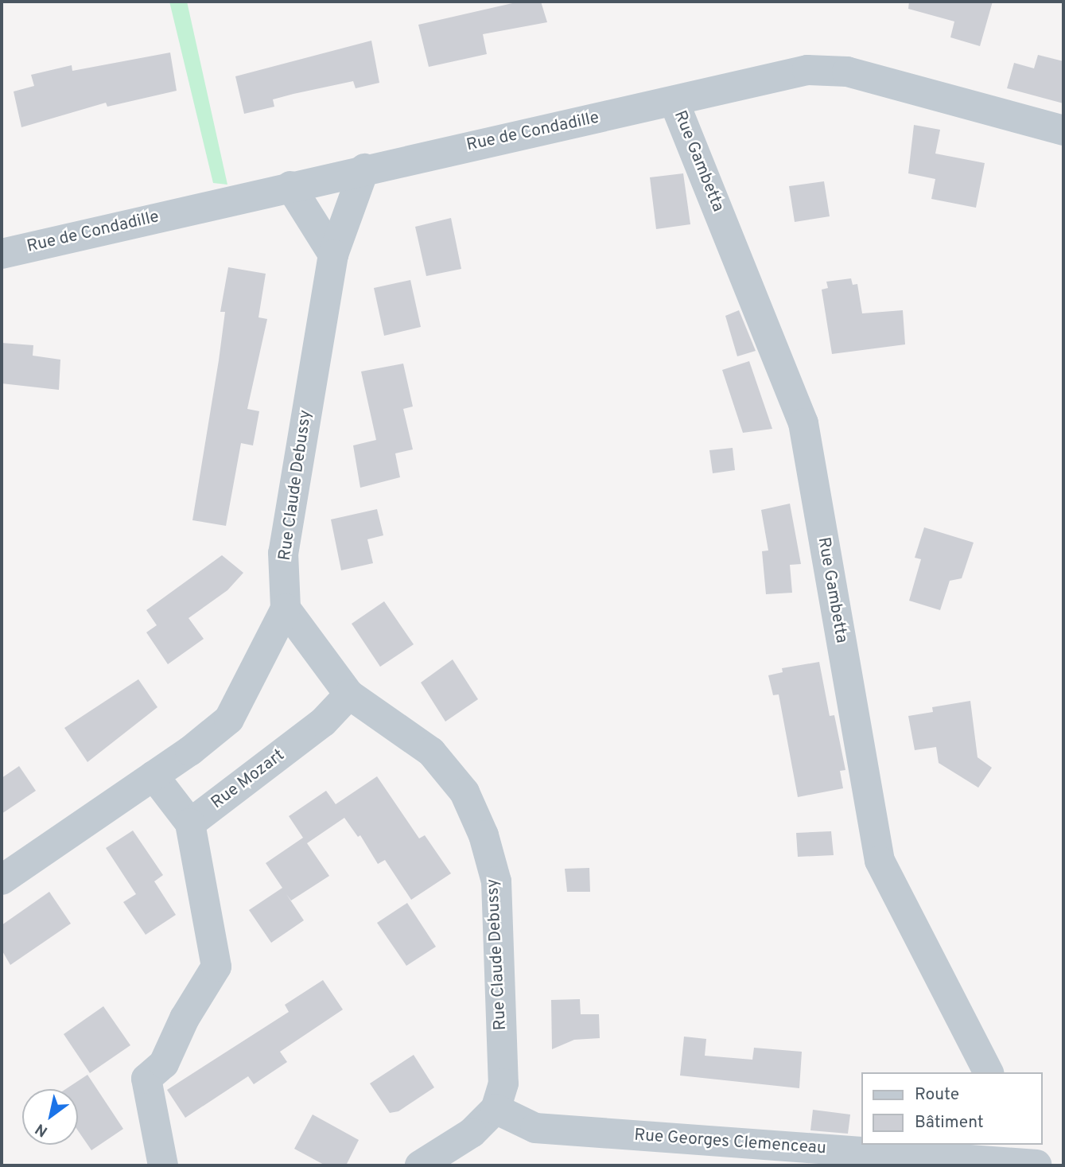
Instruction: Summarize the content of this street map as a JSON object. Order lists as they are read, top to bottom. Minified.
{"streets":{"street":["Rue de Condadille","Rue Gambetta","Rue Claude Debussy","Rue Mozart","Rue Georges Clemenceau"]},"crossings":[["Rue de Condadille","Rue Gambetta"],["Rue de Condadille","Rue Claude Debussy"],["Rue Claude Debussy","Rue Mozart"],["Rue Claude Debussy","Rue Georges Clemenceau"]],"legend":["Route","Bâtiment"],"north":"bottom left"}
